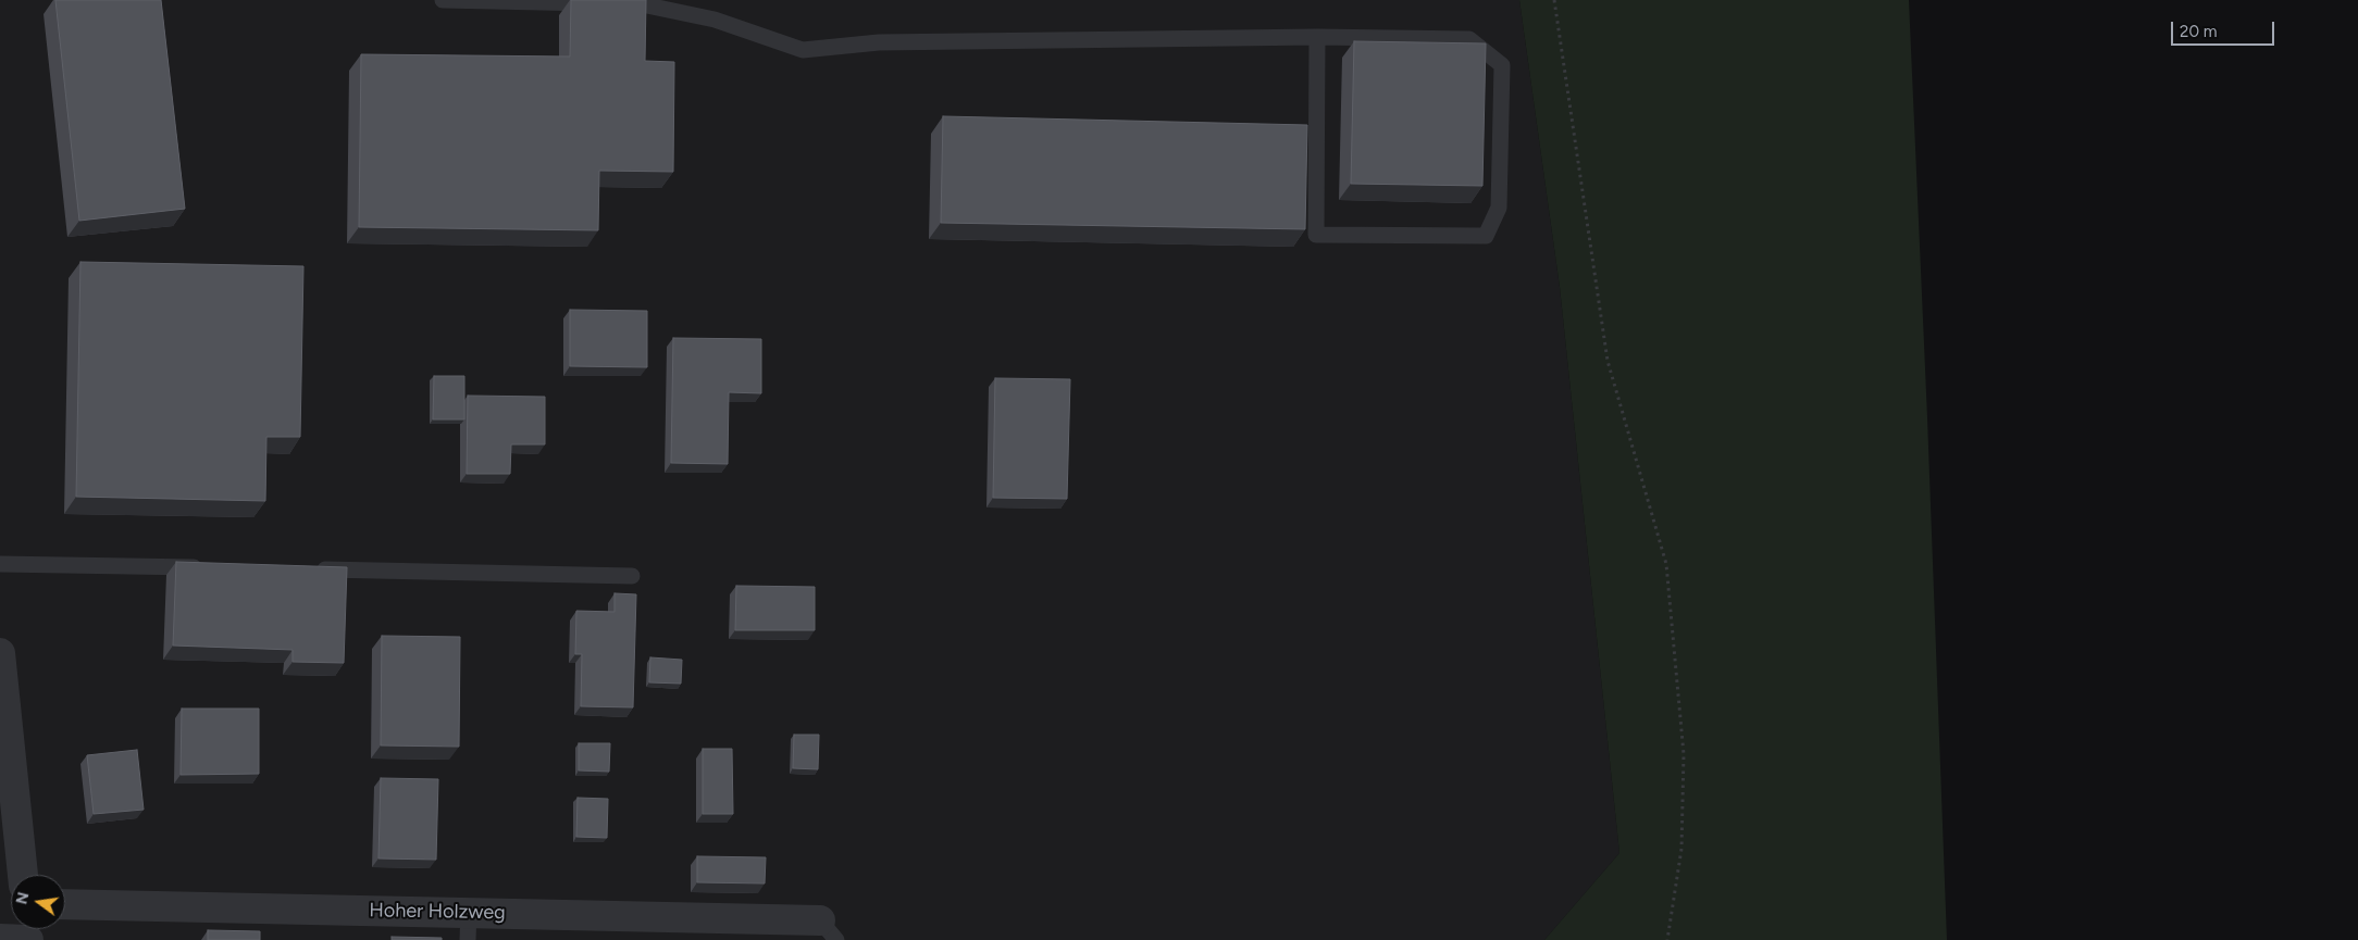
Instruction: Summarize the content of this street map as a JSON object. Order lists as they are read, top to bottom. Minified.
{"streets":{"street":["Hoher Holzweg"]},"scale_bar":"20 m","north":"left"}
